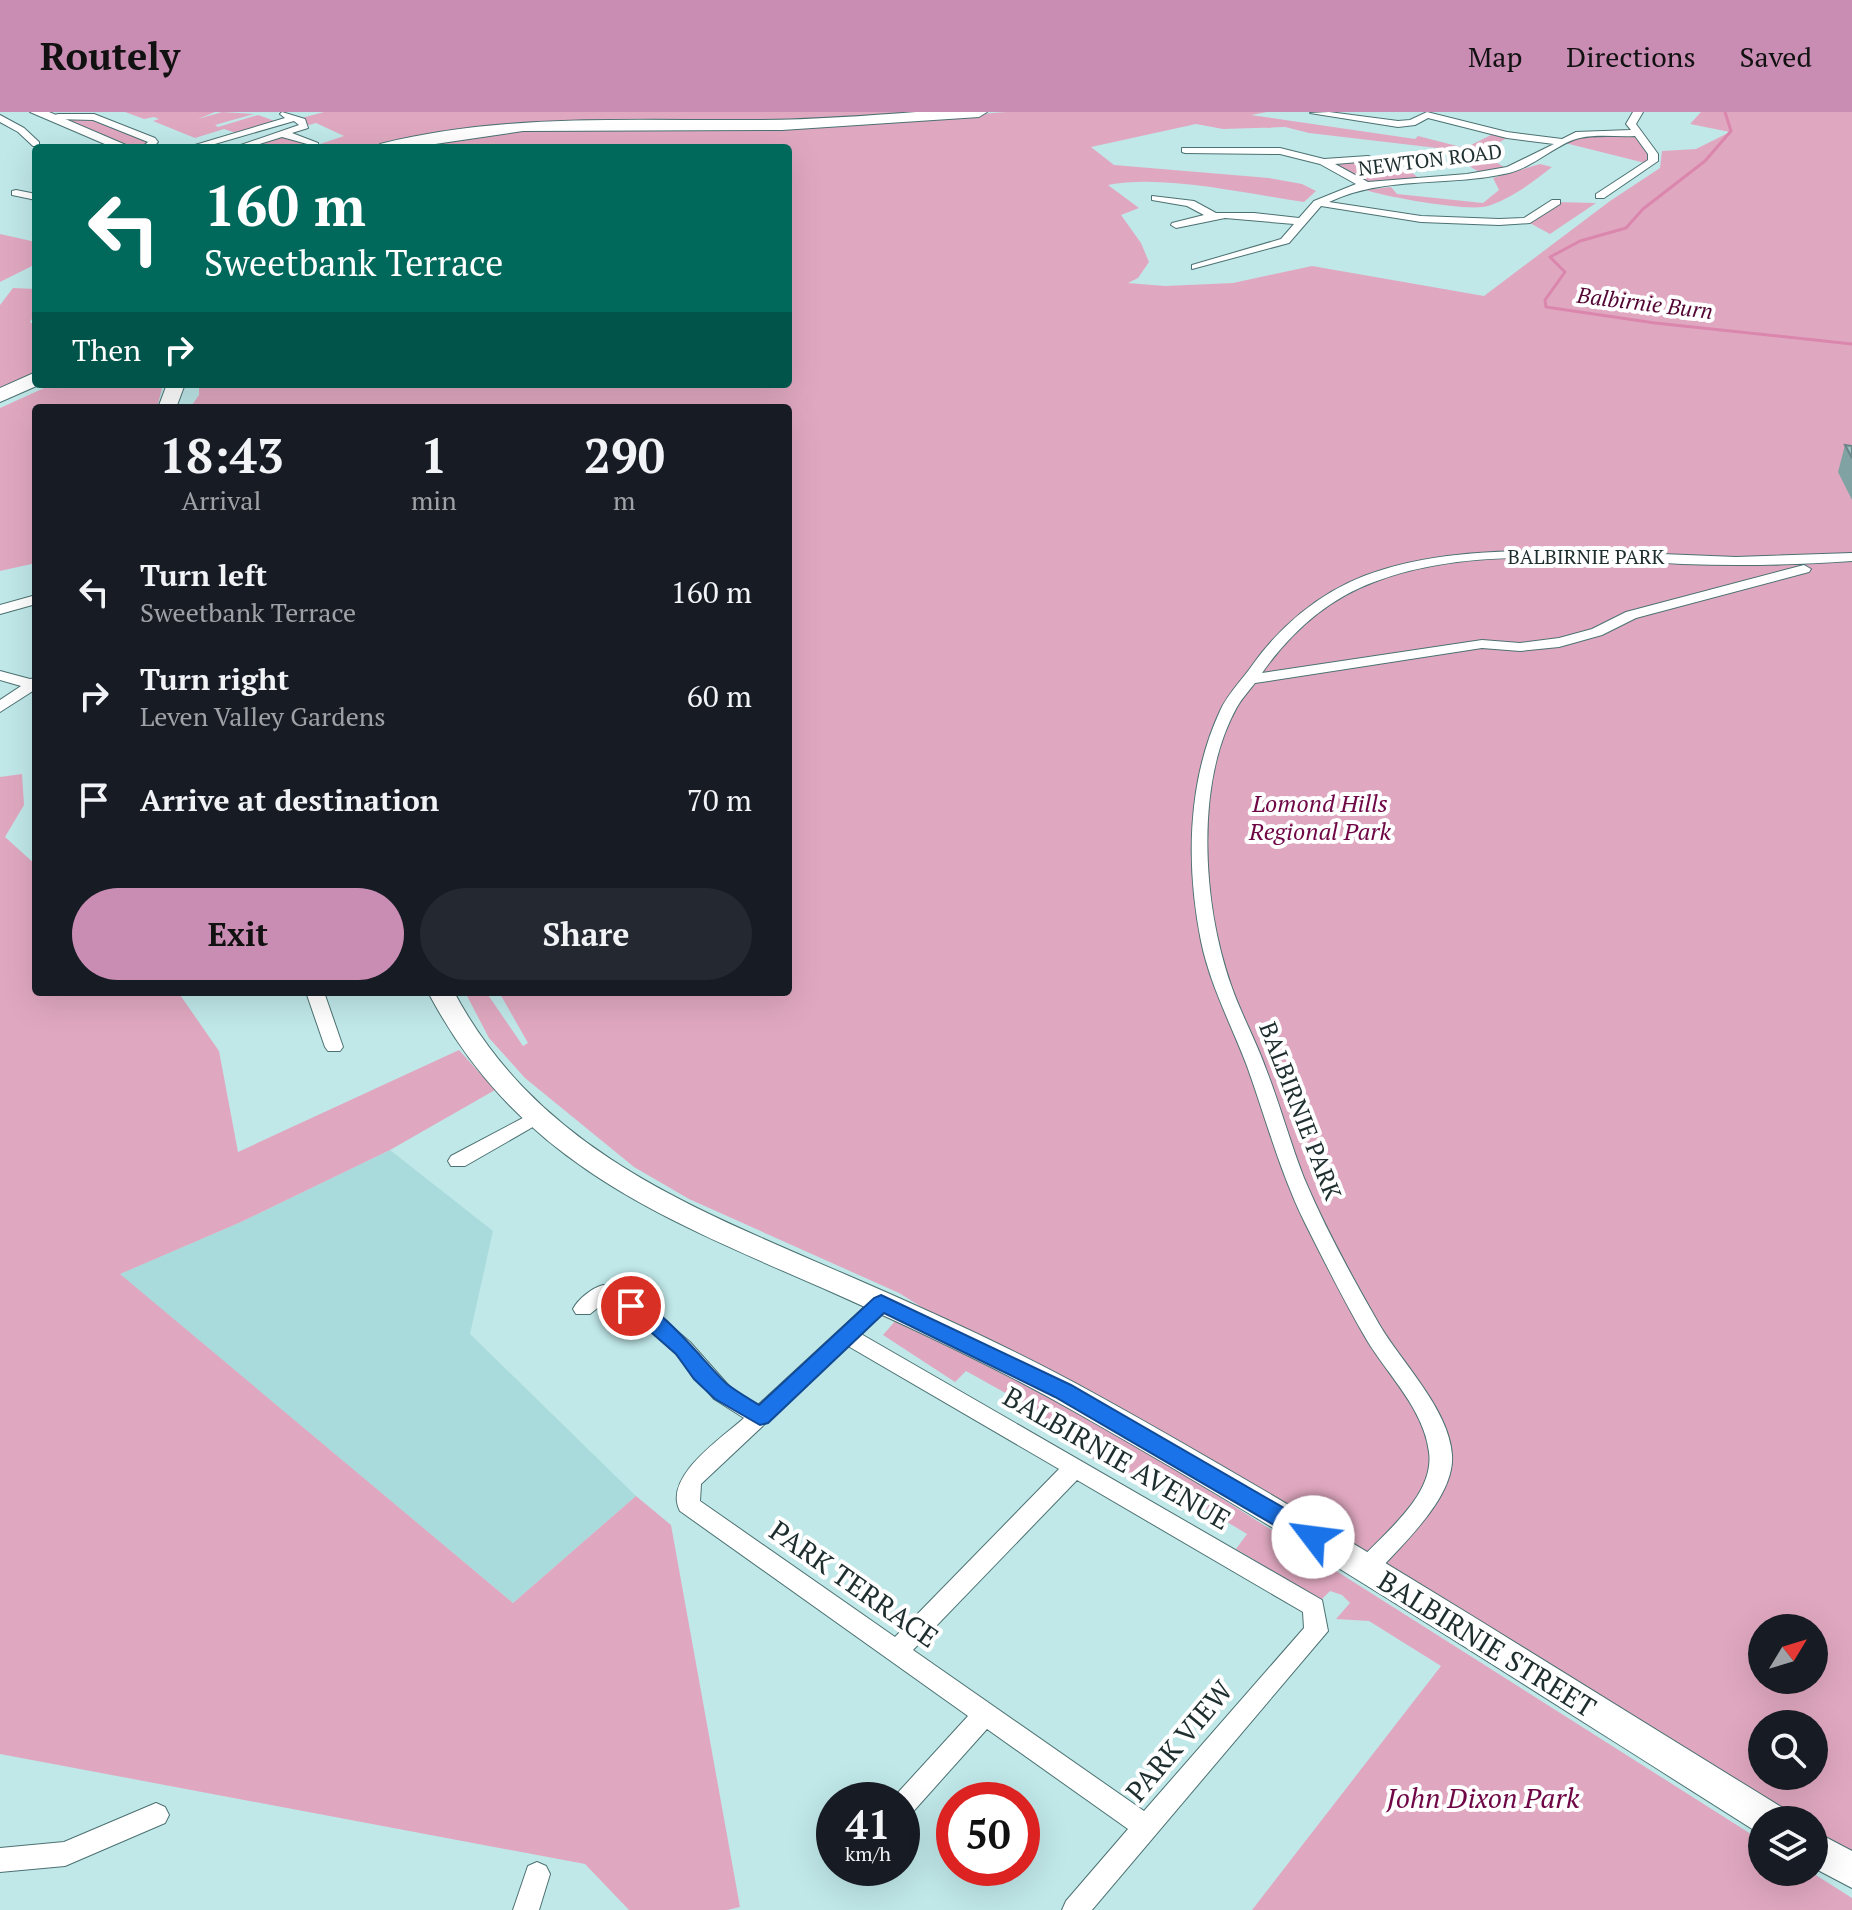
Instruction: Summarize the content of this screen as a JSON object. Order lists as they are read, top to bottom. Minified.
{"streets":{"main road":["BALBIRNIE STREET"],"street":["NEWTON ROAD","BALBIRNIE PARK","BALBIRNIE AVENUE","PARK TERRACE","PARK VIEW"]},"crossings":[["BALBIRNIE PARK","BALBIRNIE STREET"],["BALBIRNIE AVENUE","PARK VIEW"],["PARK TERRACE","PARK VIEW"]],"water":["Balbirnie Burn"],"parks":["Lomond Hills Regional Park","John Dixon Park"],"north":"top right","page":{"header":"Routely","nav":["Map","Directions","Saved"],"turn":["160 m","Sweetbank Terrace"],"then":"Then","eta":["18:43","Arrival","1","min","290","m"],"list":[{"name":"Turn left","note":"Sweetbank Terrace","value":"160 m"},{"name":"Turn right","note":"Leven Valley Gardens","value":"60 m"},{"name":"Arrive at destination","value":"70 m"}],"buttons":["Exit","Share"],"speed":"41 km/h","limit":"50"}}
